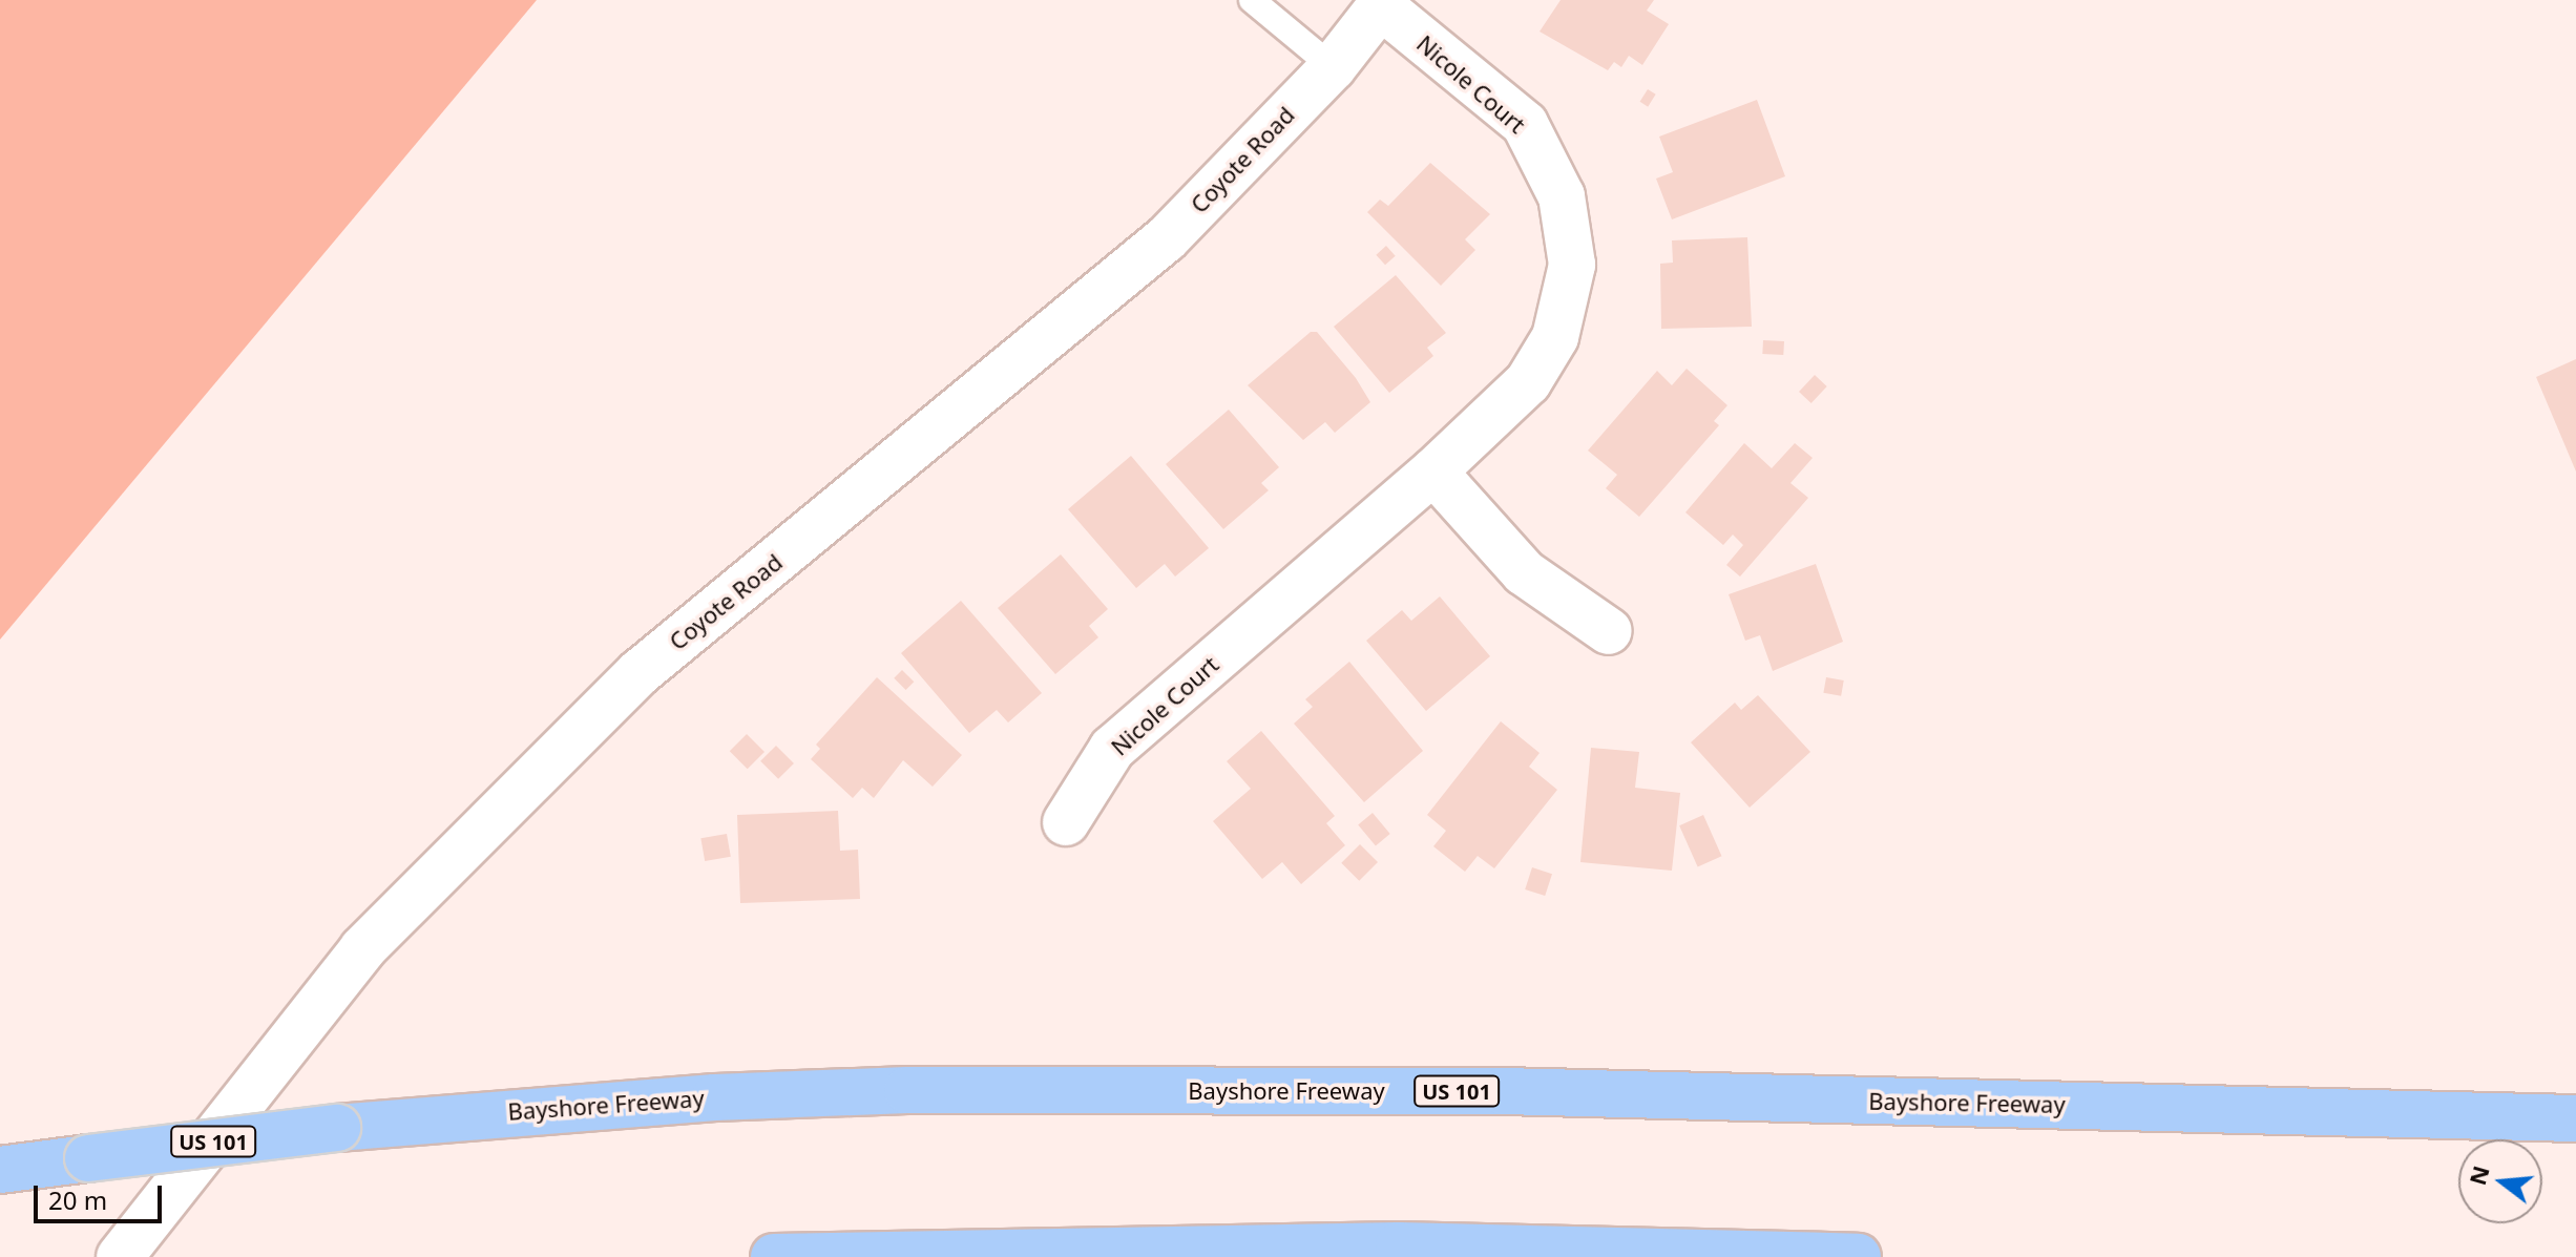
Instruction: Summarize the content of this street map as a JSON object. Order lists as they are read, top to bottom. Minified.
{"streets":{"highway":["Bayshore Freeway","US 101"],"street":["Nicole Court","Coyote Road"]},"crossings":[["Nicole Court","Coyote Road"]],"scale_bar":"20 m","north":"left"}
